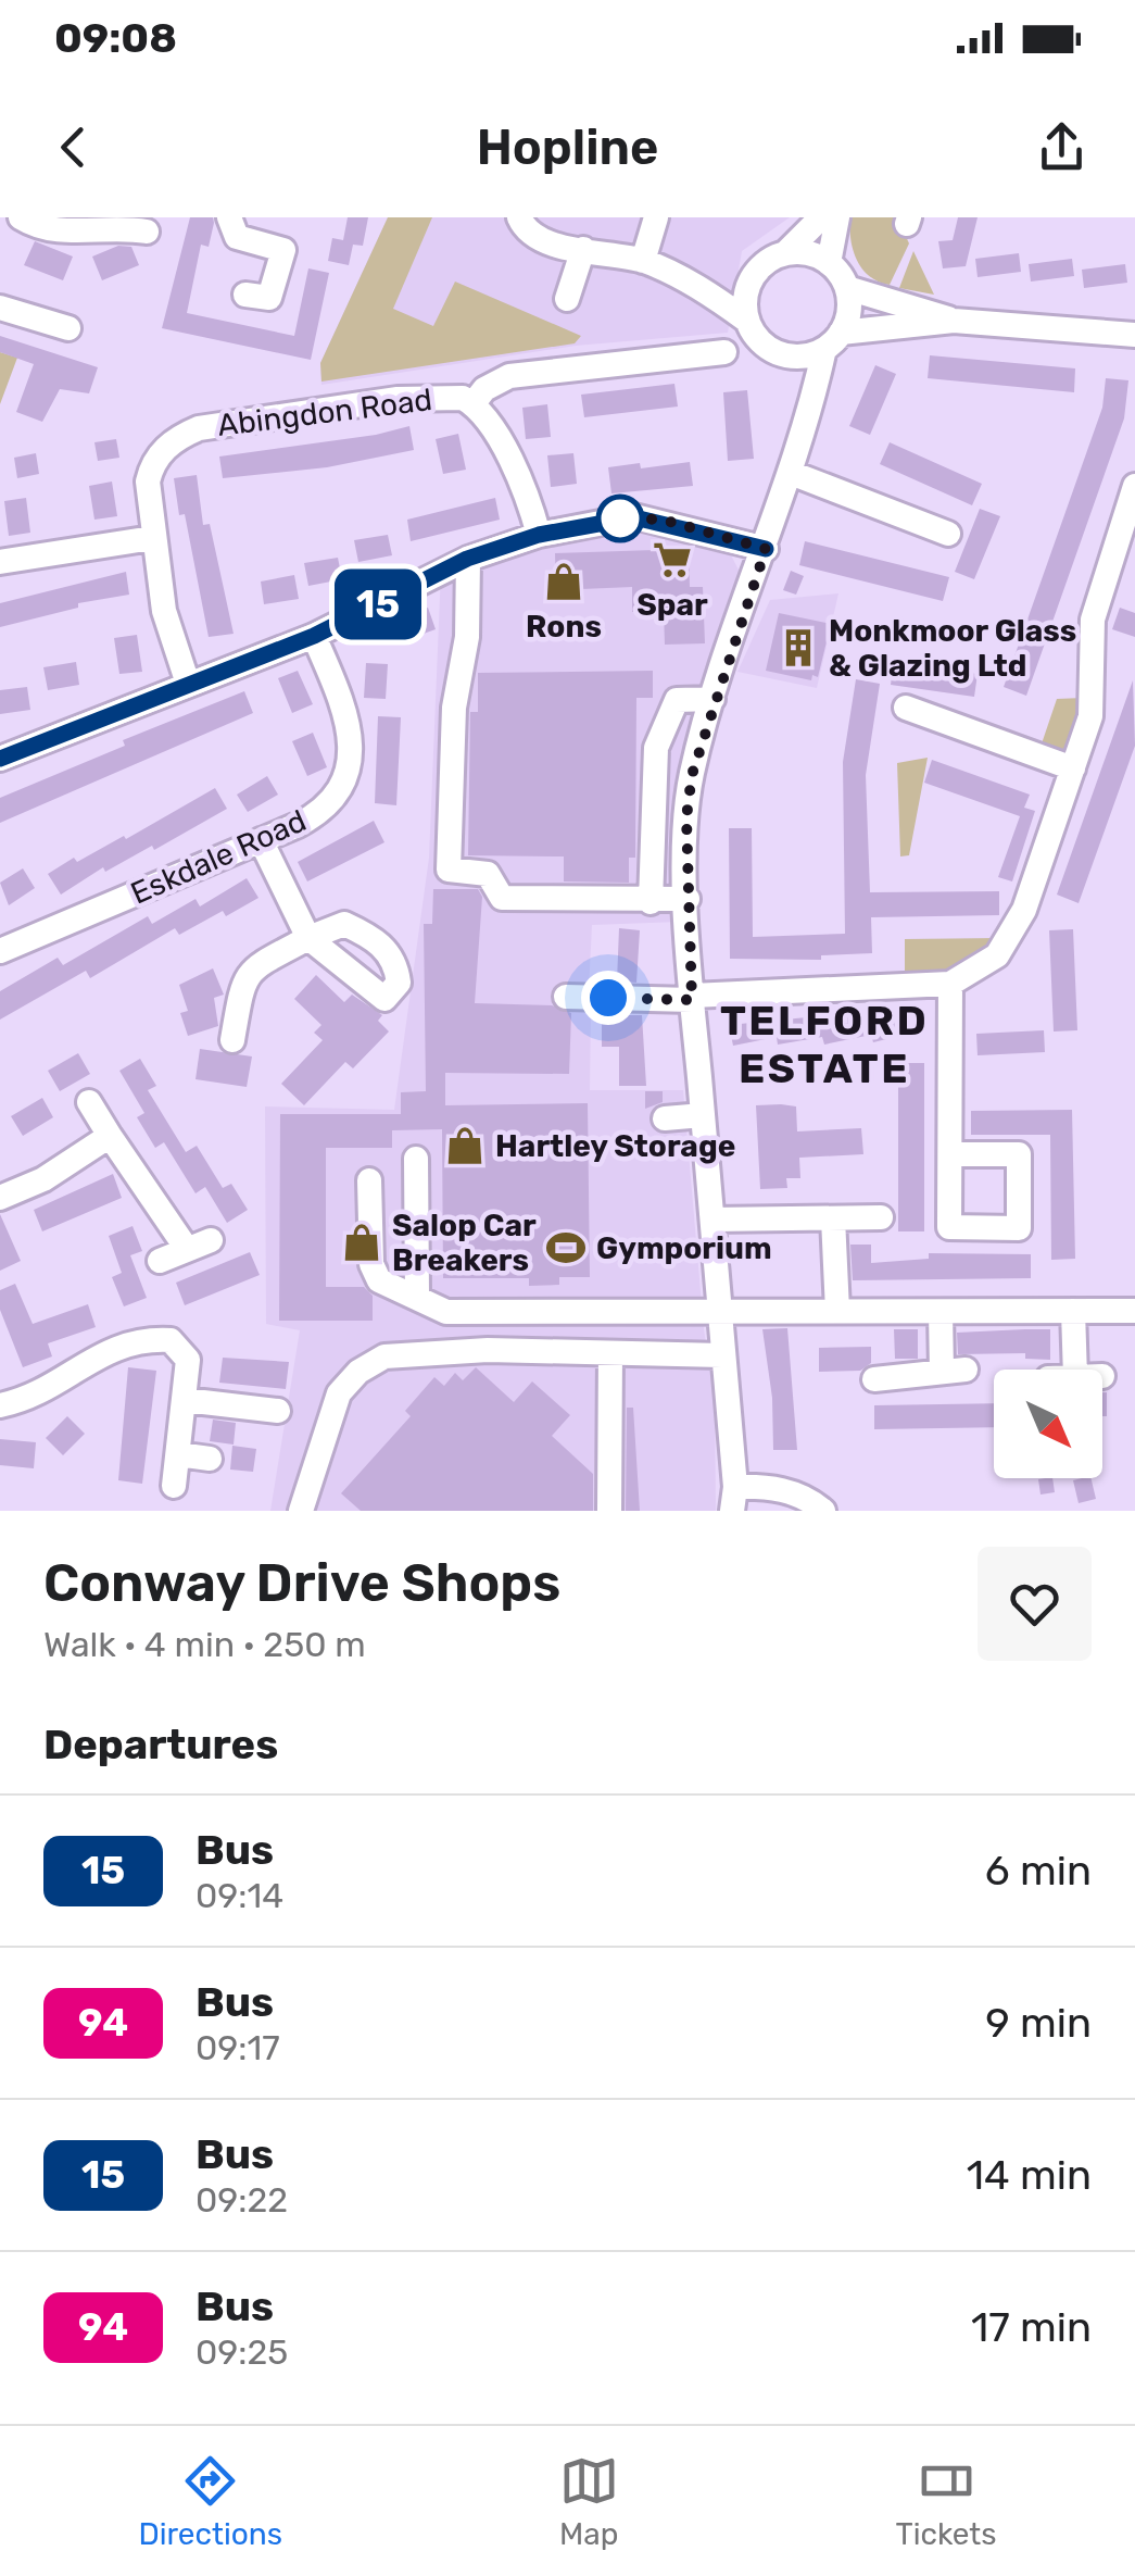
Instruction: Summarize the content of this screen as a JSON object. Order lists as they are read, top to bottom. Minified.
{"streets":{"street":["Abingdon Road","Eskdale Road"]},"districts":["TELFORD ESTATE"],"places":{"supermarket":["Spar"],"shop":["Rons","Hartley Storage","Salop Car Breakers"],"building":["Monkmoor Glass & Glazing Ltd"],"sports":["Gymporium"]},"lines":["bus line 15"],"north":"bottom right","page":{"status":"09:08","header":"Hopline","on_map":"15","heading":[["Conway Drive Shops","Walk · 4 min · 250 m"],"Departures"],"list":[{"mark":"15","name":"Bus","note":"09:14","value":"6 min"},{"mark":"94","name":"Bus","note":"09:17","value":"9 min"},{"mark":"15","name":"Bus","note":"09:22","value":"14 min"},{"mark":"94","name":"Bus","note":"09:25","value":"17 min"}],"tabs":["Directions","Map","Tickets"]}}
